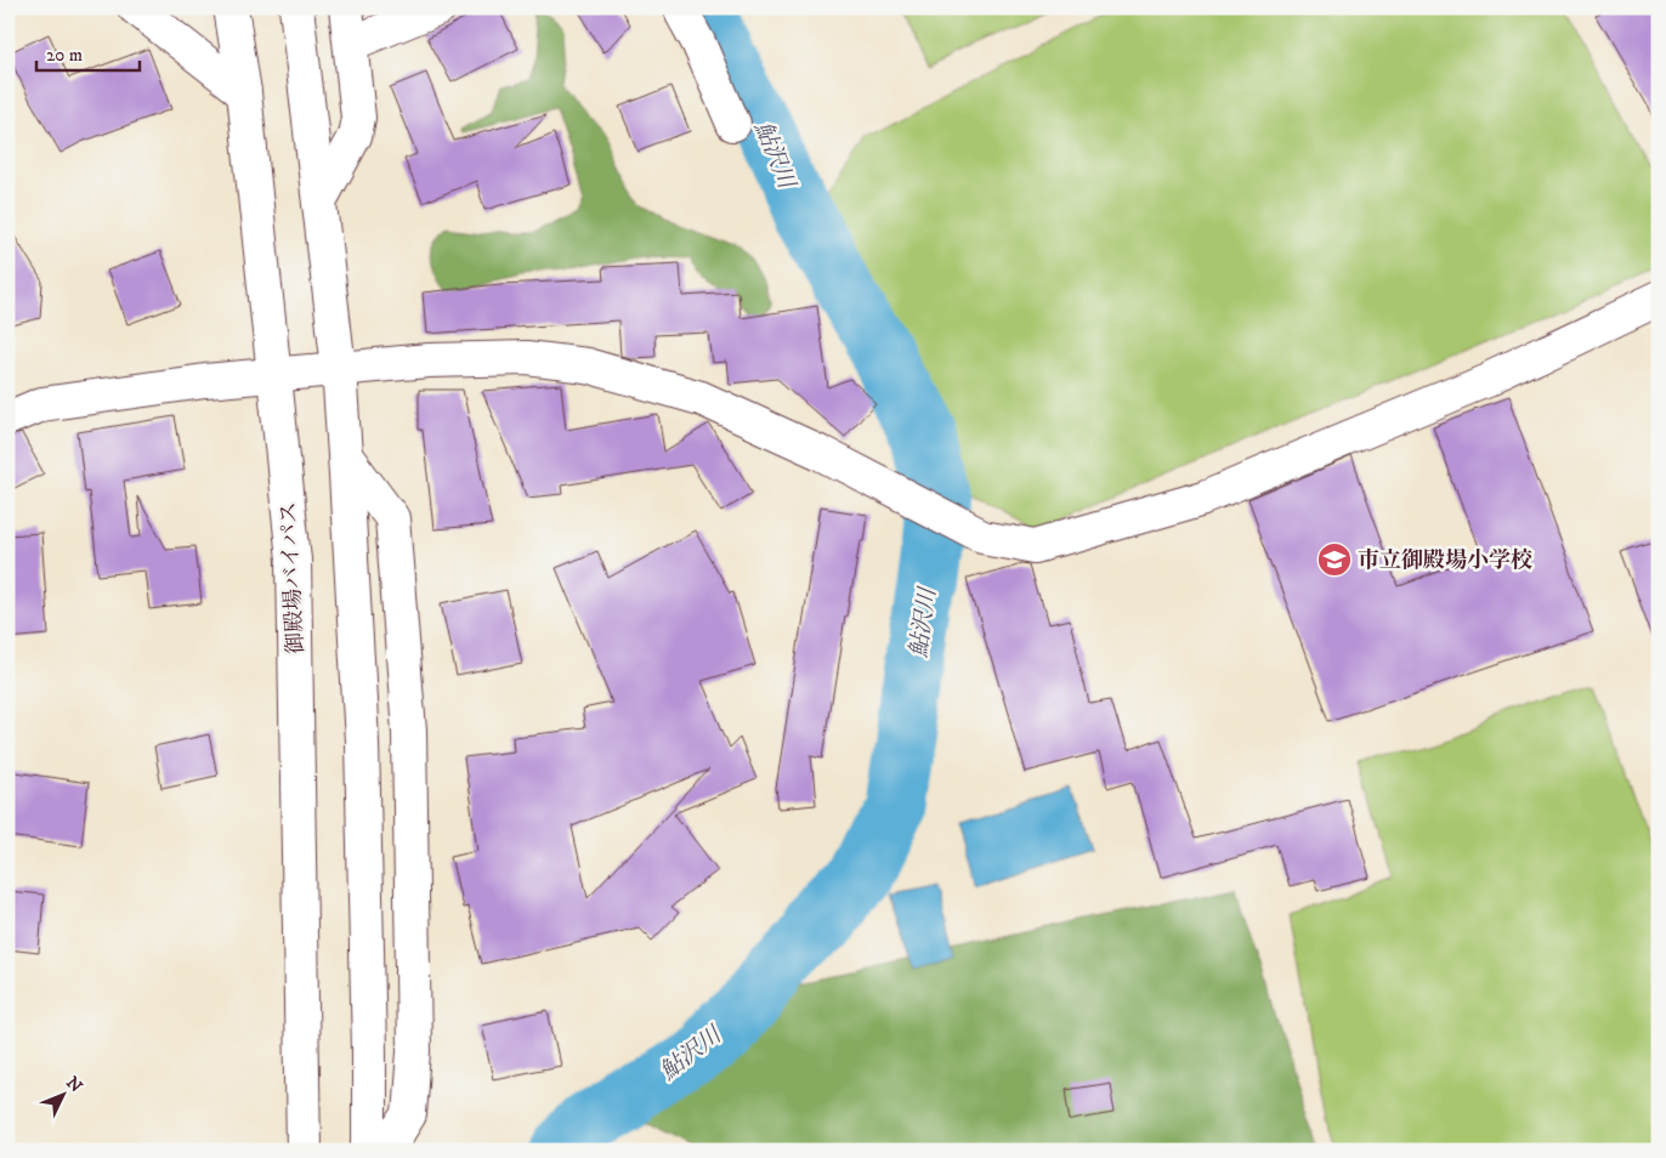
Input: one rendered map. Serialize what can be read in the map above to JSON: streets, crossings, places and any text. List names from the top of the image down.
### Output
{
  "streets": {
    "main road": ["御殿場バイパス"]
  },
  "water": ["鮎沢川"],
  "places": {
    "school or university": ["市立御殿場小学校"]
  },
  "scale_bar": "20 m",
  "north": "top right"
}
